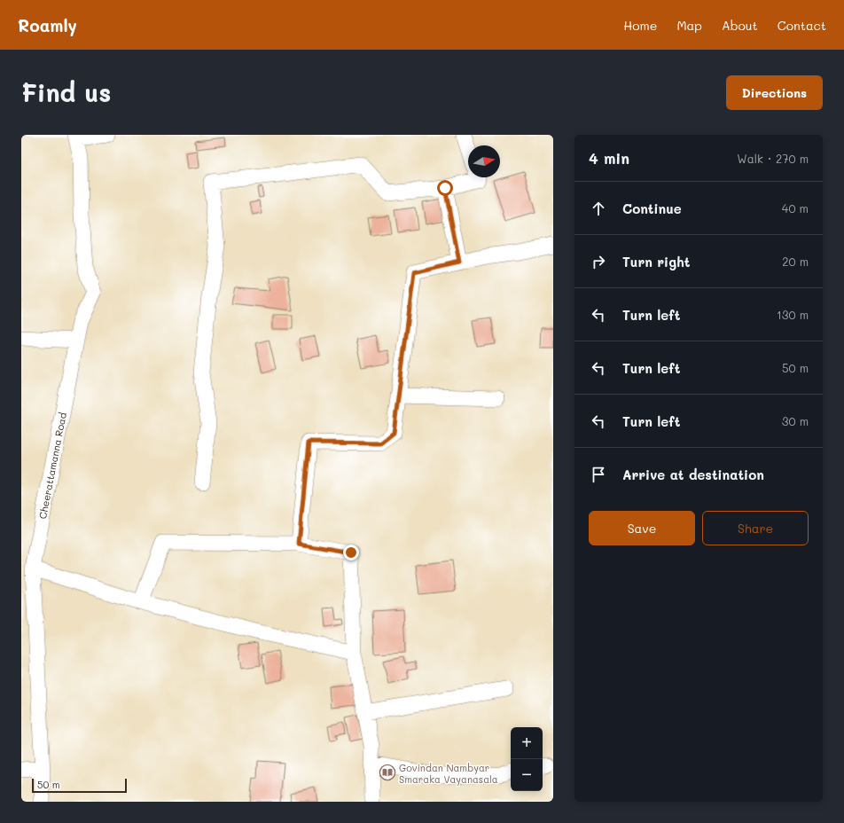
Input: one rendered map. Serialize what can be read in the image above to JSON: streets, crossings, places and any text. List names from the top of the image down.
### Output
{
  "streets": {
    "street": ["Cheerattamanna Road"]
  },
  "places": {
    "library": ["Govindan Nambyar Smaraka Vayanasala"]
  },
  "scale_bar": "50 m",
  "north": "right",
  "page": {
    "header": "Roamly",
    "nav": [
      "Home",
      "Map",
      "About",
      "Contact"
    ],
    "buttons": [
      "Directions",
      ["Save", "Share"]
    ],
    "title": "Find us",
    "heading": ["4 min", "Walk · 270 m"],
    "list": [
      ["Continue", "40 m"],
      ["Turn right", "20 m"],
      ["Turn left", "130 m"],
      ["Turn left", "50 m"],
      ["Turn left", "30 m"],
      "Arrive at destination"
    ],
    "map_buttons": ["+", "−"],
    "scale": "50 m"
  }
}
